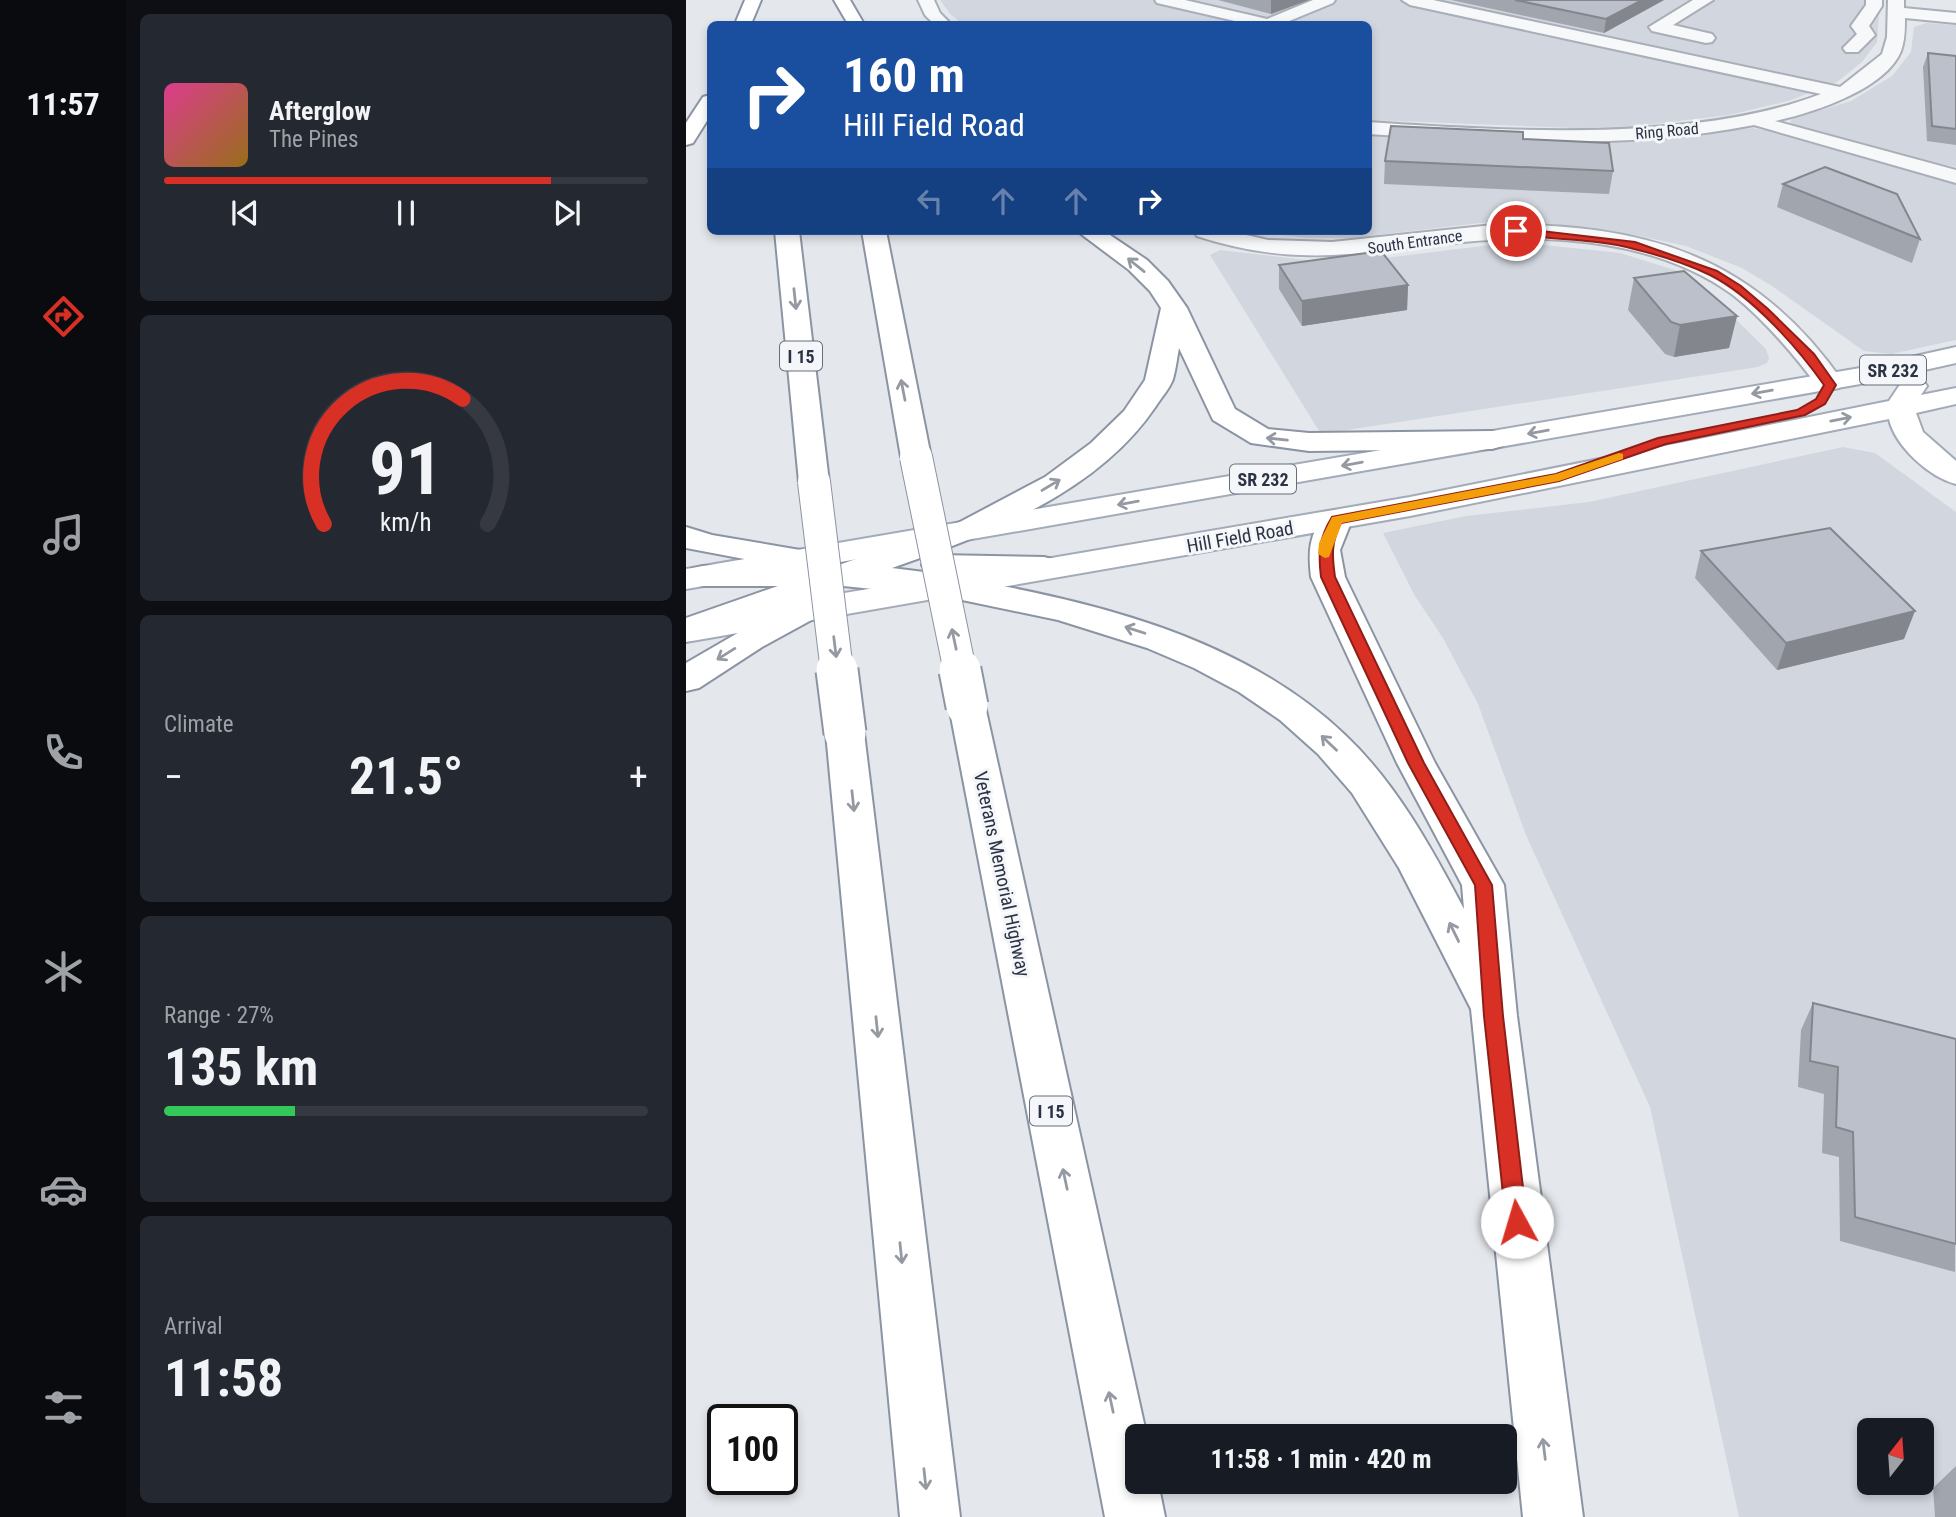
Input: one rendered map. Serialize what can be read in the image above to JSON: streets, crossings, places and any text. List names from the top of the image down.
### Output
{
  "streets": {
    "main road": [
      "I 15",
      "SR 232",
      "Hill Field Road",
      "Veterans Memorial Highway"
    ],
    "street": ["Ring Road", "South Entrance"]
  },
  "crossings": [
    ["South Entrance", "SR 232"]
  ],
  "north": "top",
  "page": {
    "tabs": "11:57",
    "turn": ["160 m", "Hill Field Road"],
    "song": ["Afterglow", "The Pines"],
    "tile": [
      "Climate",
      ["Range · 27%", "135 km"],
      ["Arrival", "11:58"]
    ],
    "heat": ["−", "21.5°", "+"],
    "limit": "100",
    "trip": "11:58 · 1 min · 420 m",
    "gauge": ["91", "km/h"]
  }
}
